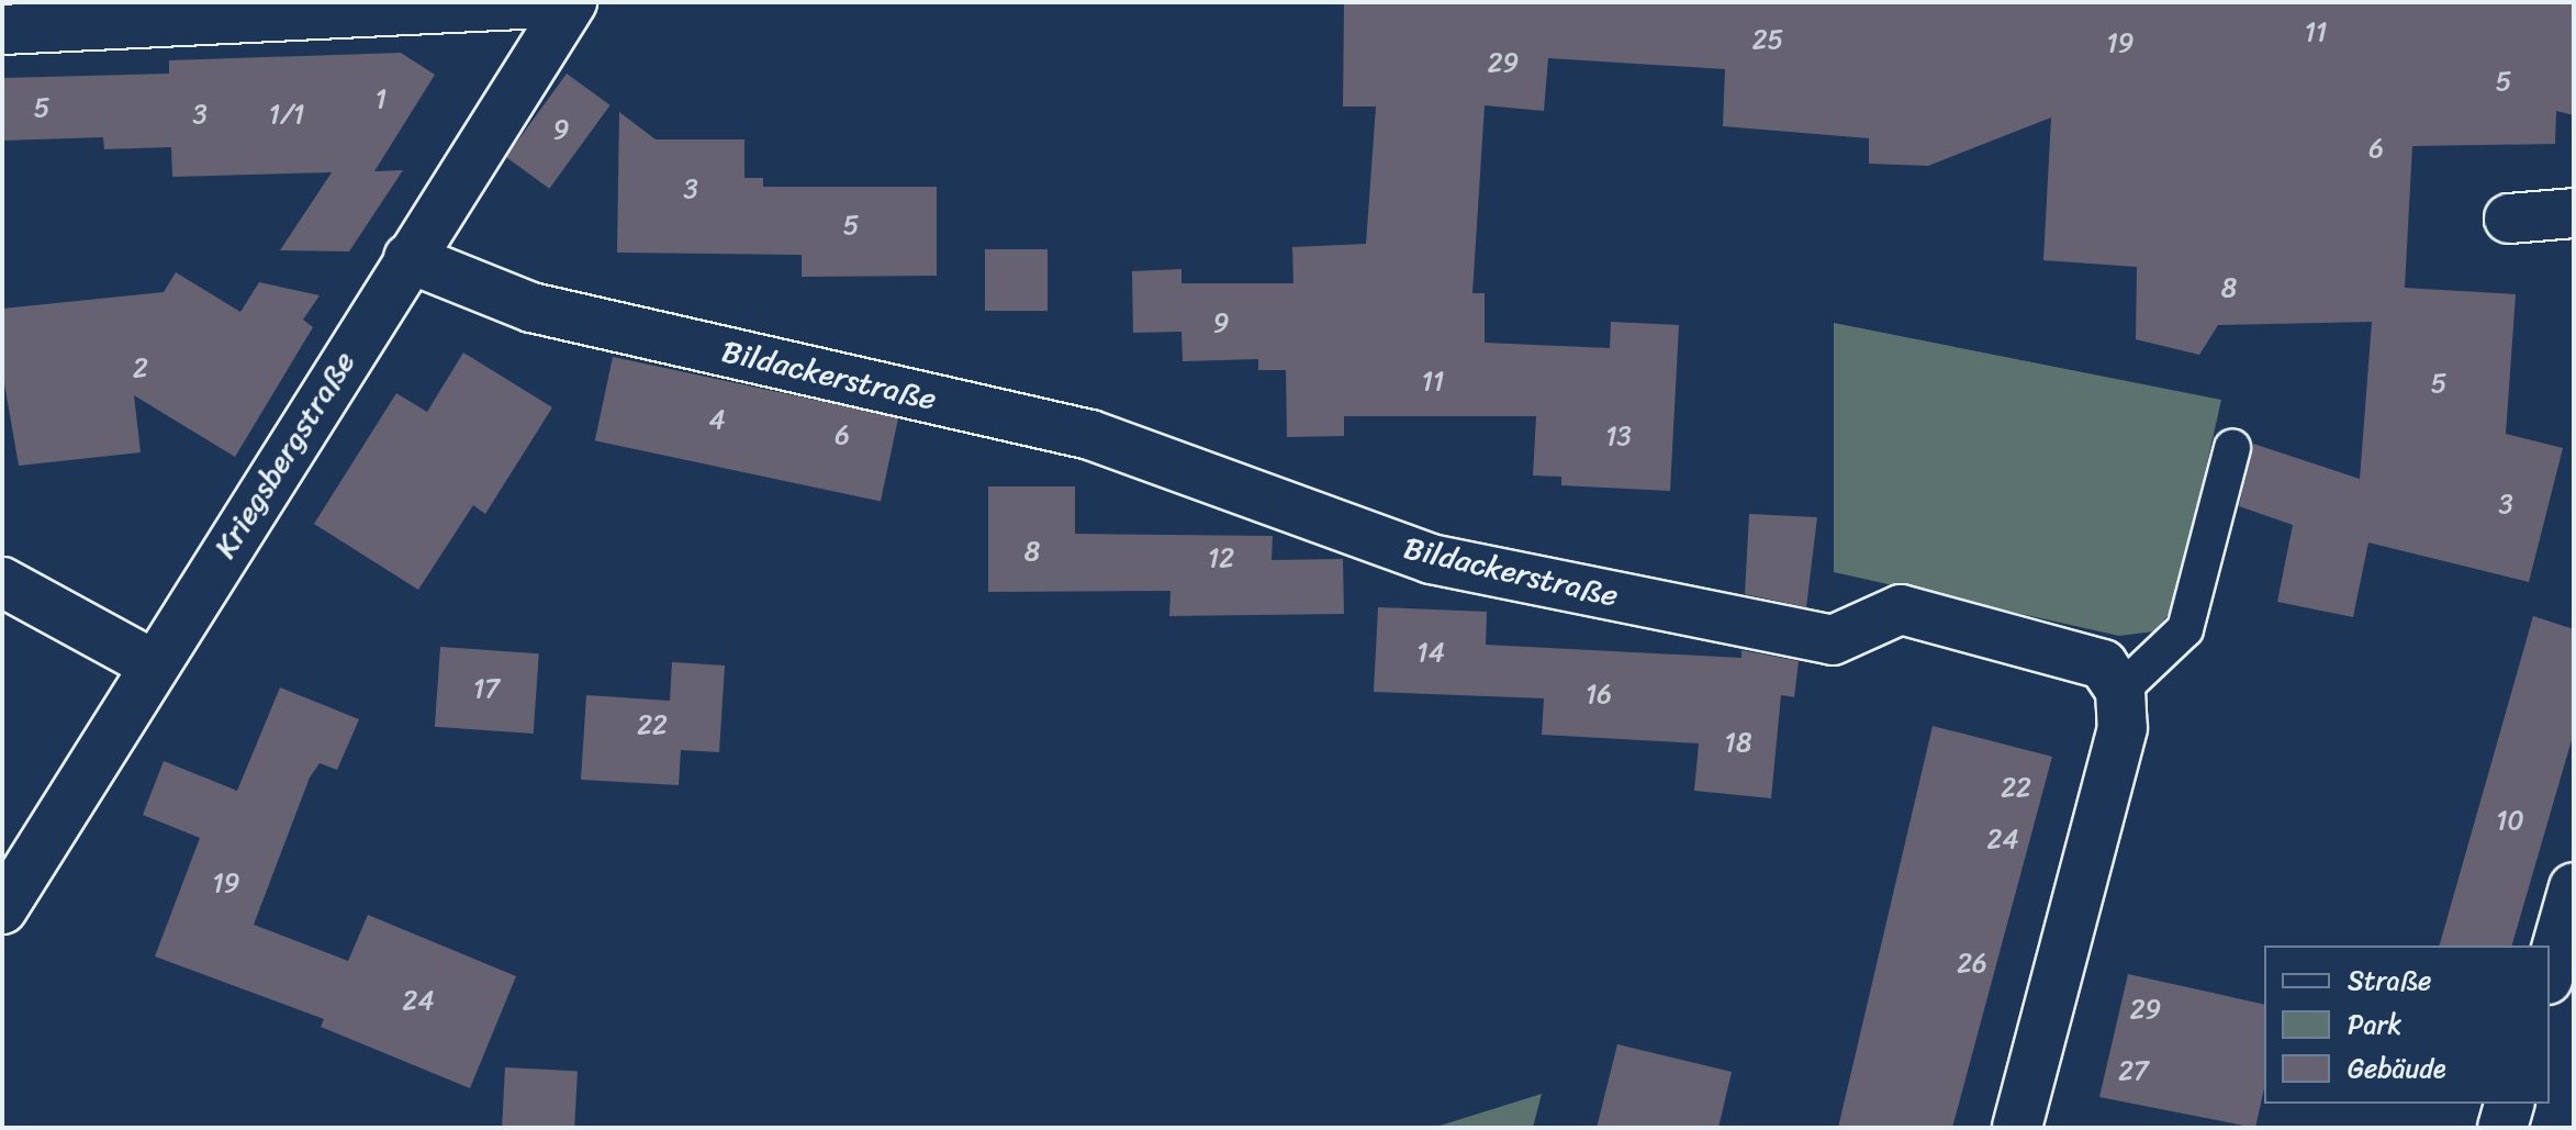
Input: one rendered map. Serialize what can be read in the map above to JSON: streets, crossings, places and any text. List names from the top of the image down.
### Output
{
  "streets": {
    "street": ["Bildackerstraße", "Kriegsbergstraße"]
  },
  "crossings": [
    ["Bildackerstraße", "Kriegsbergstraße"]
  ],
  "house_numbers": [
    "11",
    "25",
    "19",
    "29",
    "5",
    "1",
    "5",
    "3",
    "1/1",
    "9",
    "6",
    "3",
    "5",
    "8",
    "9",
    "2",
    "11",
    "5",
    "4",
    "6",
    "13",
    "3",
    "8",
    "12",
    "14",
    "17",
    "16",
    "22",
    "18",
    "22",
    "10",
    "24",
    "19",
    "26",
    "24",
    "29",
    "27"
  ],
  "legend": ["Straße", "Park", "Gebäude"]
}
